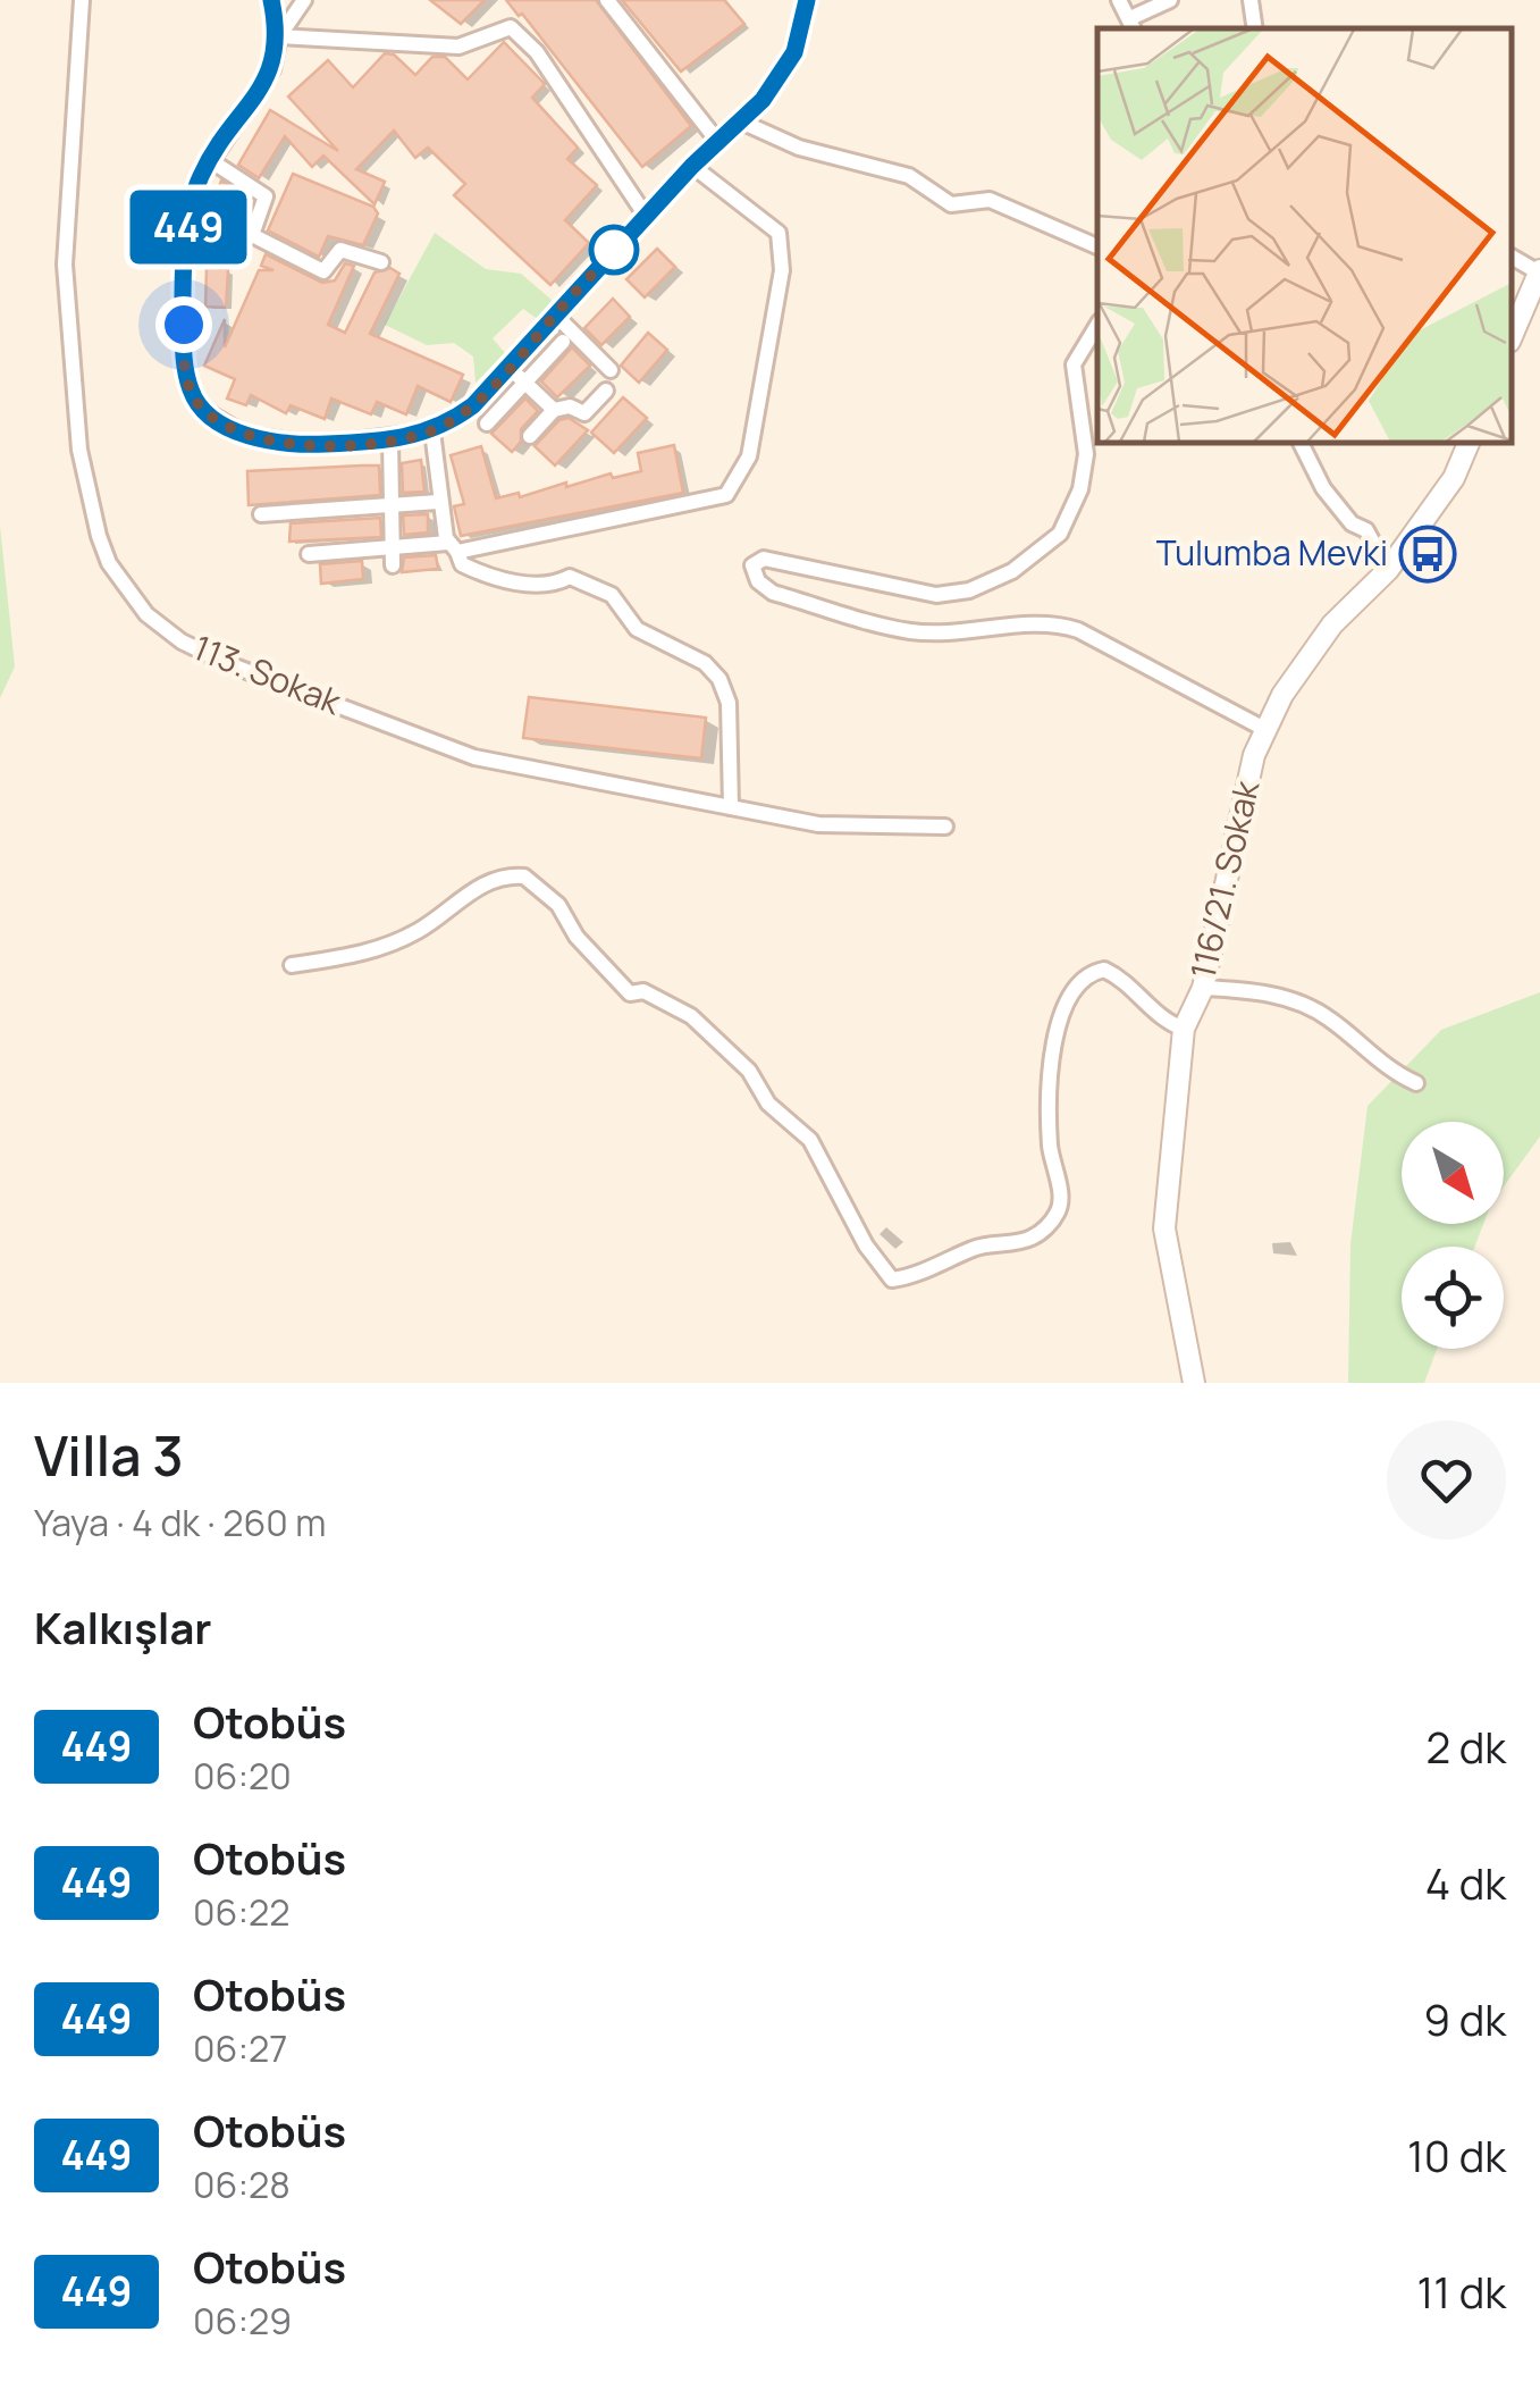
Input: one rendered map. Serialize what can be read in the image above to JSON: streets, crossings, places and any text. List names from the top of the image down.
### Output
{
  "streets": {
    "street": ["113. Sokak", "116/21. Sokak"]
  },
  "places": {
    "bus stop": ["Tulumba Mevki"]
  },
  "lines": ["bus line 449"],
  "north": "bottom right",
  "page": {
    "on_map": "449",
    "heading": [
      ["Villa 3", "Yaya · 4 dk · 260 m"],
      "Kalkışlar"
    ],
    "list": [
      {
        "mark": "449",
        "name": "Otobüs",
        "note": "06:20",
        "value": "2 dk"
      },
      {
        "mark": "449",
        "name": "Otobüs",
        "note": "06:22",
        "value": "4 dk"
      },
      {
        "mark": "449",
        "name": "Otobüs",
        "note": "06:27",
        "value": "9 dk"
      },
      {
        "mark": "449",
        "name": "Otobüs",
        "note": "06:28",
        "value": "10 dk"
      },
      {
        "mark": "449",
        "name": "Otobüs",
        "note": "06:29",
        "value": "11 dk"
      }
    ]
  }
}
